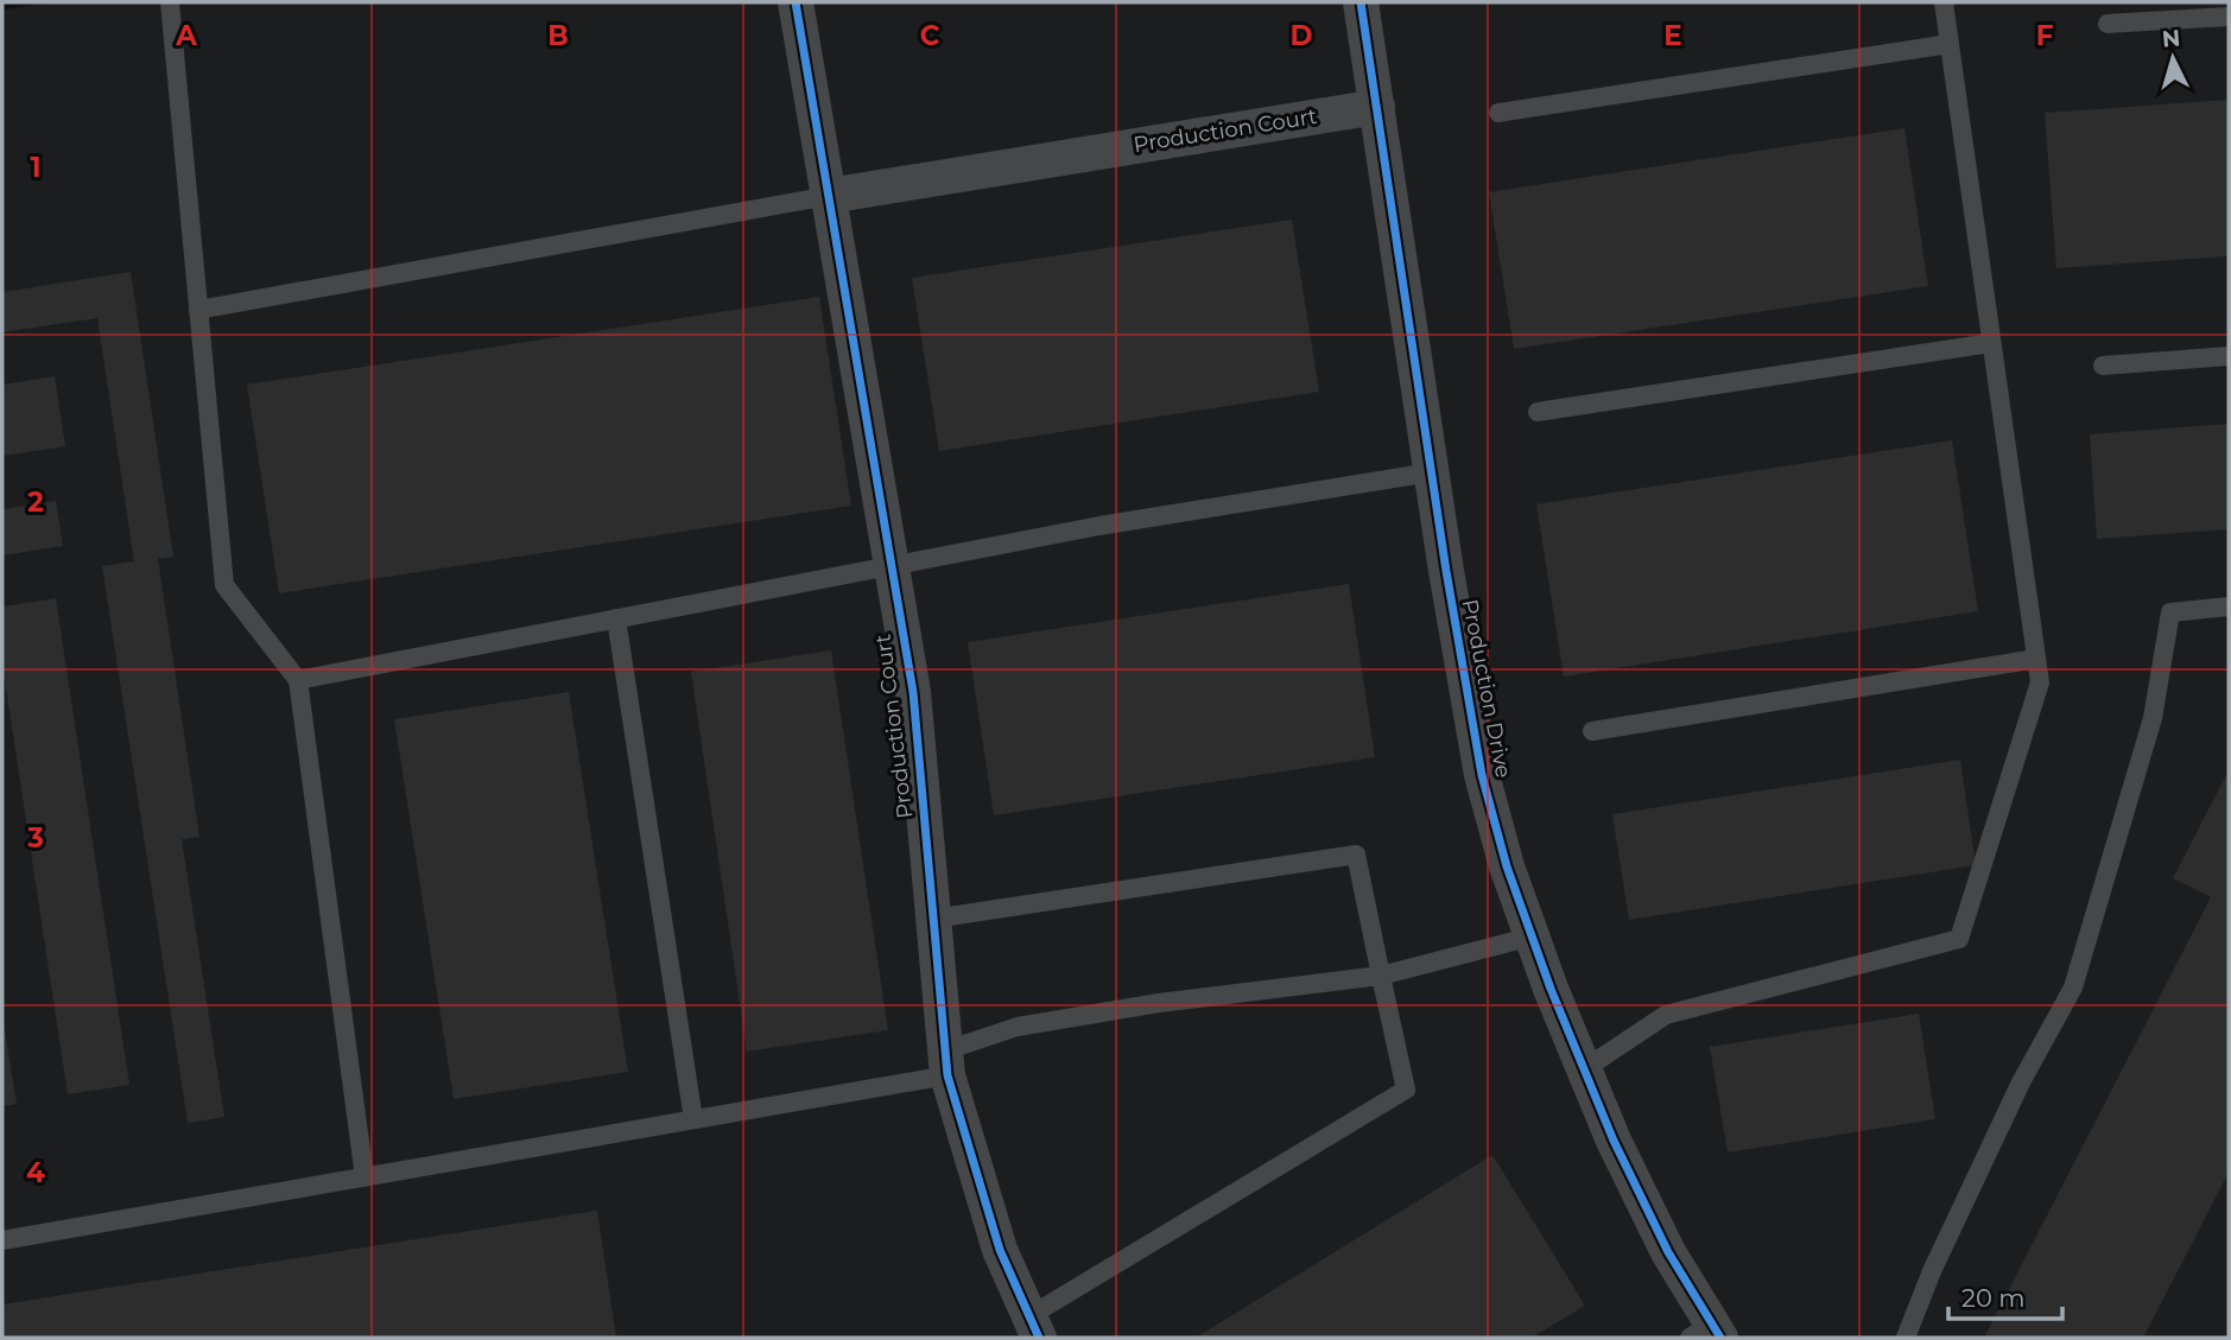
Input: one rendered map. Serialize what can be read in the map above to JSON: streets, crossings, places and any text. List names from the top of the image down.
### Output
{
  "streets": {
    "street": ["Production Court", "Production Drive"]
  },
  "crossings": [
    ["Production Court", "Production Drive"]
  ],
  "scale_bar": "20 m",
  "north": "top",
  "grid": {
    "columns": [
      "A",
      "B",
      "C",
      "D",
      "E",
      "F"
    ],
    "rows": [
      "1",
      "2",
      "3",
      "4"
    ]
  }
}
